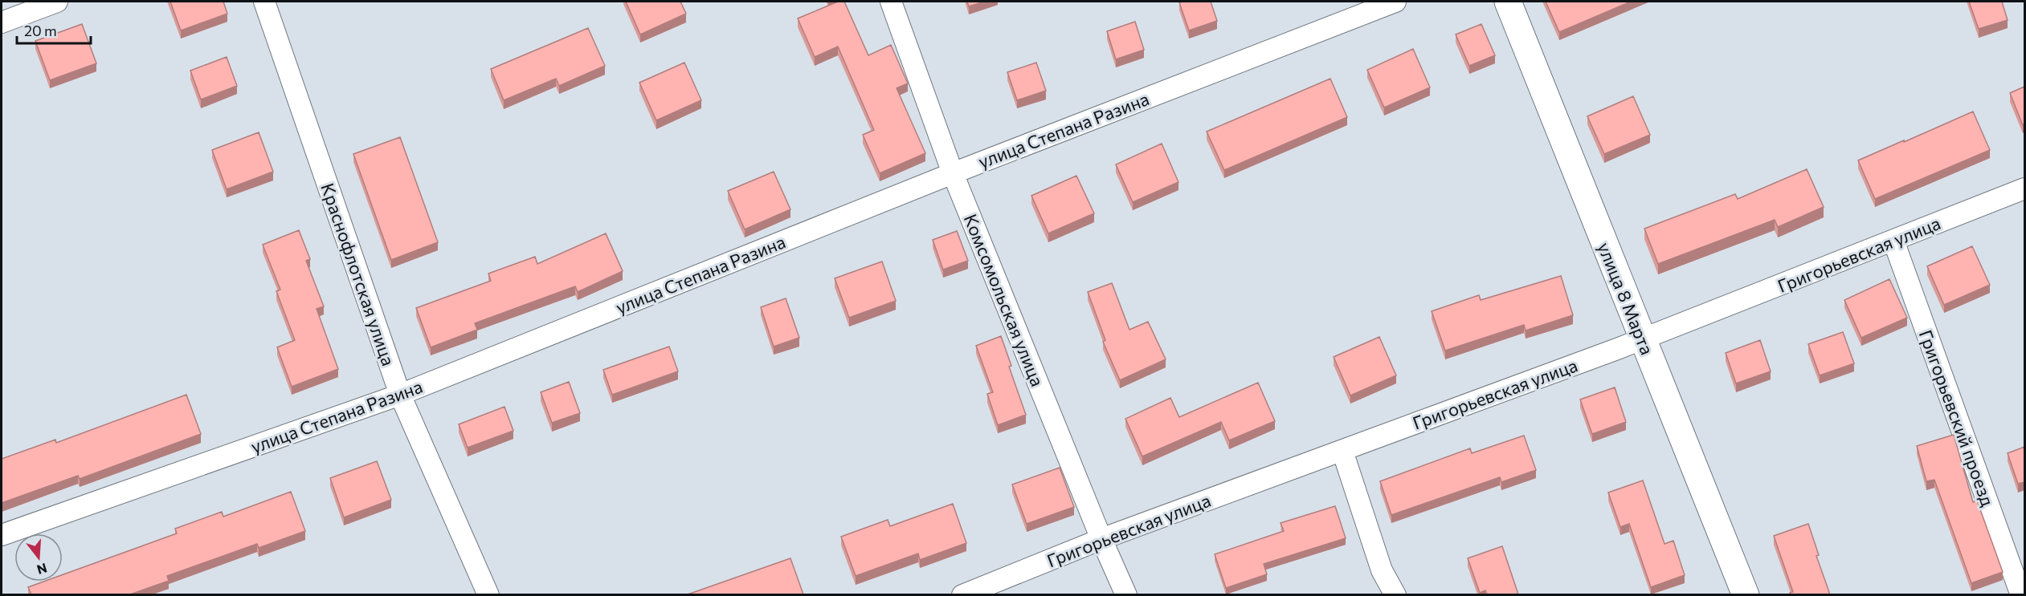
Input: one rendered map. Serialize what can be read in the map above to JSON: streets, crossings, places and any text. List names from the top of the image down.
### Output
{
  "streets": {
    "main road": ["улица 8 Марта"],
    "street": [
      "улица Степана Разина",
      "Григорьевская улица",
      "Краснофлотская улица",
      "Комсомольская улица",
      "Григорьевский проезд"
    ]
  },
  "crossings": [
    ["улица Степана Разина", "Краснофлотская улица"],
    ["улица Степана Разина", "Комсомольская улица"],
    ["Григорьевская улица", "улица 8 Марта"],
    ["Григорьевская улица", "Комсомольская улица"],
    ["Григорьевская улица", "Григорьевский проезд"]
  ],
  "scale_bar": "20 m",
  "north": "bottom"
}
